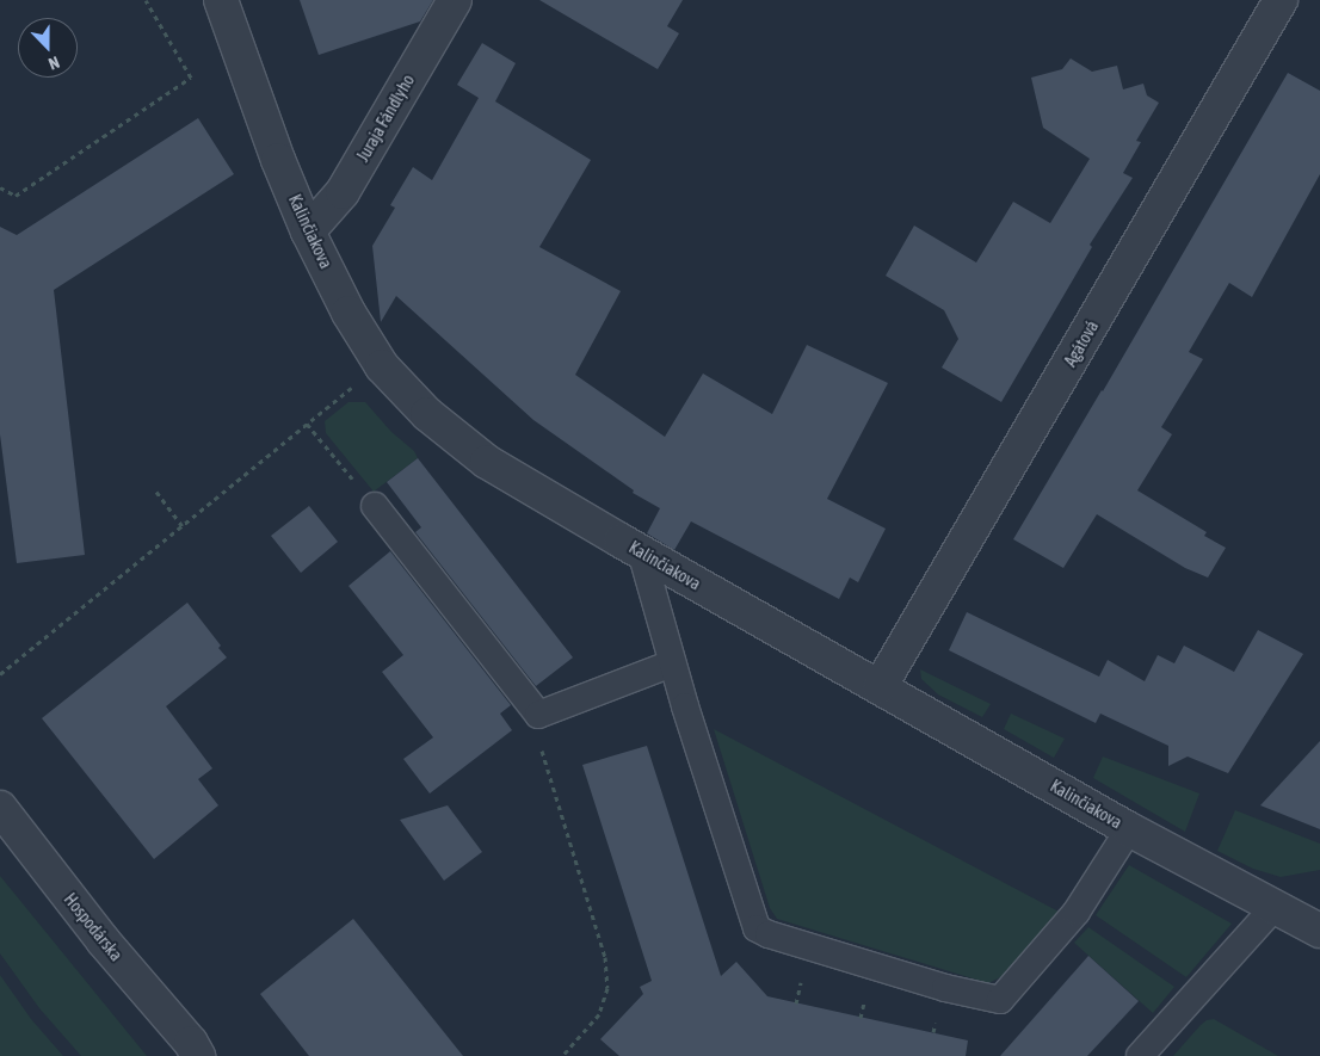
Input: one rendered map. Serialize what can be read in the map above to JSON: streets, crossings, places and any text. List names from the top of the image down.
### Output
{
  "streets": {
    "street": [
      "Juraja Fándlyho",
      "Kalinčiakova",
      "Agátová",
      "Hospodárska"
    ]
  },
  "crossings": [
    ["Juraja Fándlyho", "Kalinčiakova"],
    ["Kalinčiakova", "Agátová"]
  ],
  "north": "bottom"
}
